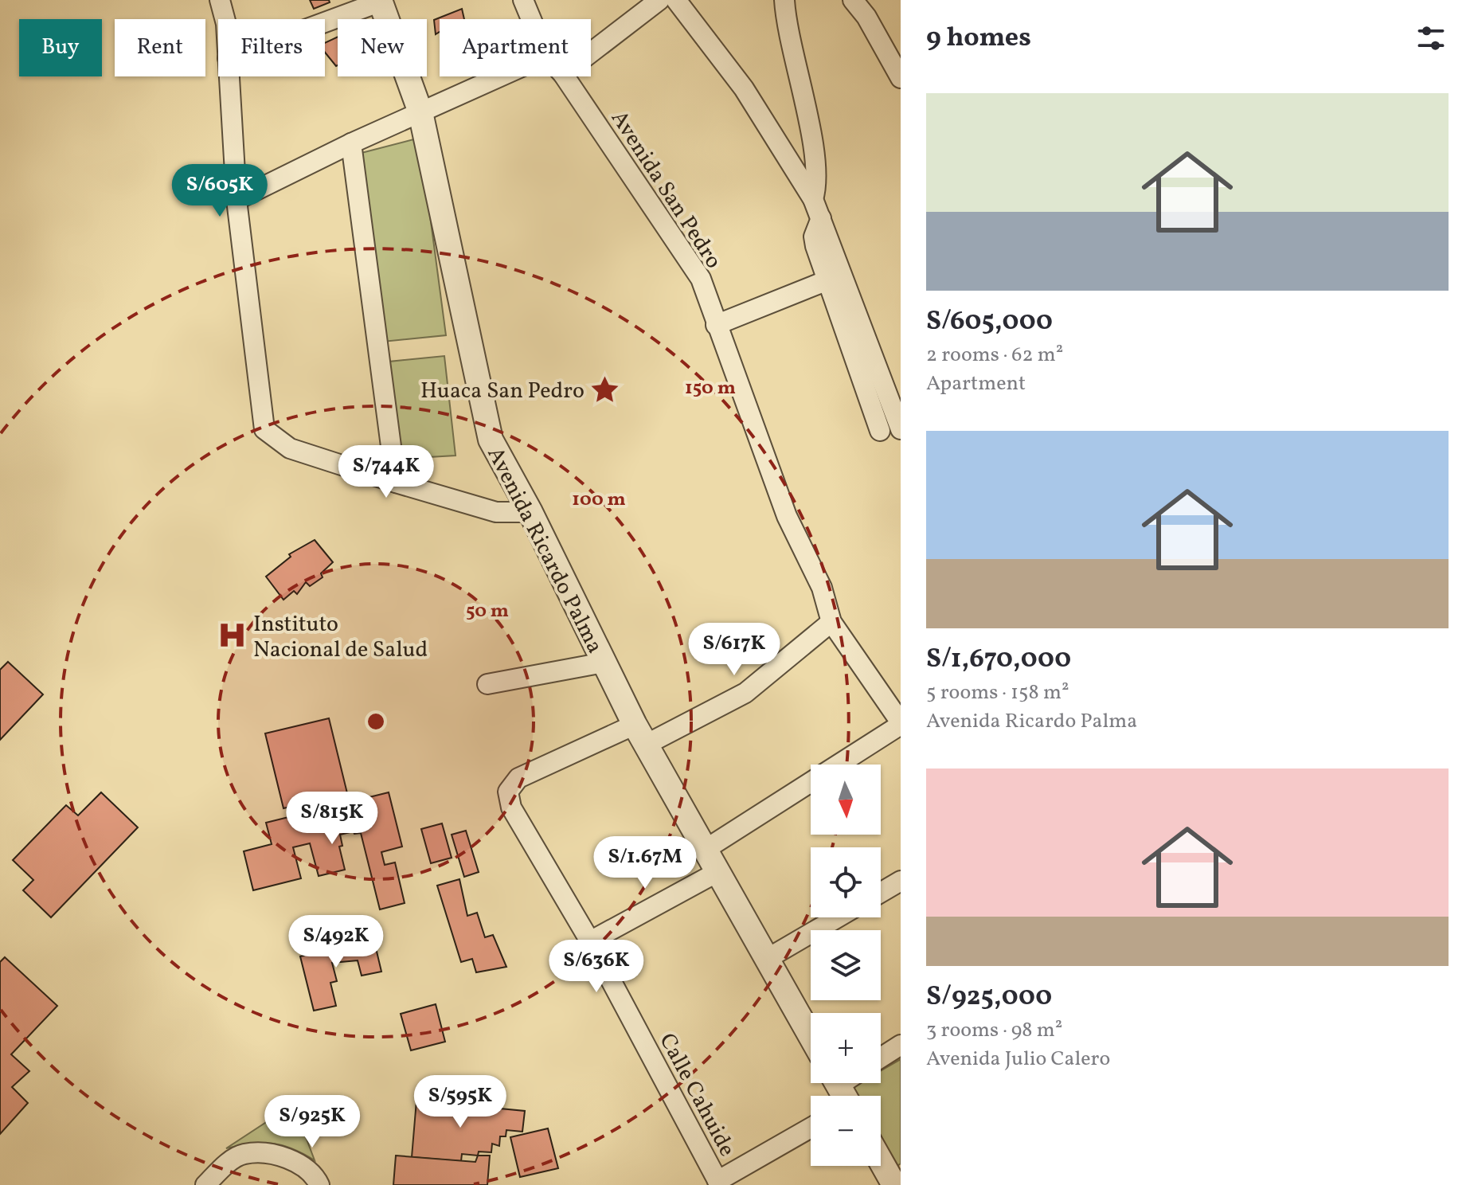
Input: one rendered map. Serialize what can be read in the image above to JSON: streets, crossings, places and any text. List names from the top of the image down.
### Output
{
  "streets": {
    "street": ["Avenida San Pedro", "Avenida Ricardo Palma", "Calle Cahuide"]
  },
  "crossings": [
    ["Avenida Ricardo Palma", "Calle Cahuide"]
  ],
  "places": {
    "place": ["Huaca San Pedro"],
    "hospital": ["Instituto Nacional de Salud"]
  },
  "north": "bottom",
  "page": {
    "heading": "9 homes",
    "chip": [
      "Buy",
      "Rent",
      "Filters",
      "New",
      "Apartment"
    ],
    "list": [
      {
        "name": "S/605,000",
        "note": "2 rooms · 62 m² · Apartment"
      },
      {
        "name": "S/1,670,000",
        "note": "5 rooms · 158 m² · Avenida Ricardo Palma"
      },
      {
        "name": "S/925,000",
        "note": "3 rooms · 98 m² · Avenida Julio Calero"
      }
    ],
    "price": [
      "S/605K",
      "S/744K",
      "S/617K",
      "S/815K",
      "S/1.67M",
      "S/492K",
      "S/636K",
      "S/595K",
      "S/925K"
    ],
    "map_buttons": ["+", "−"]
  },
  "rings": ["150 m", "100 m", "50 m"]
}
